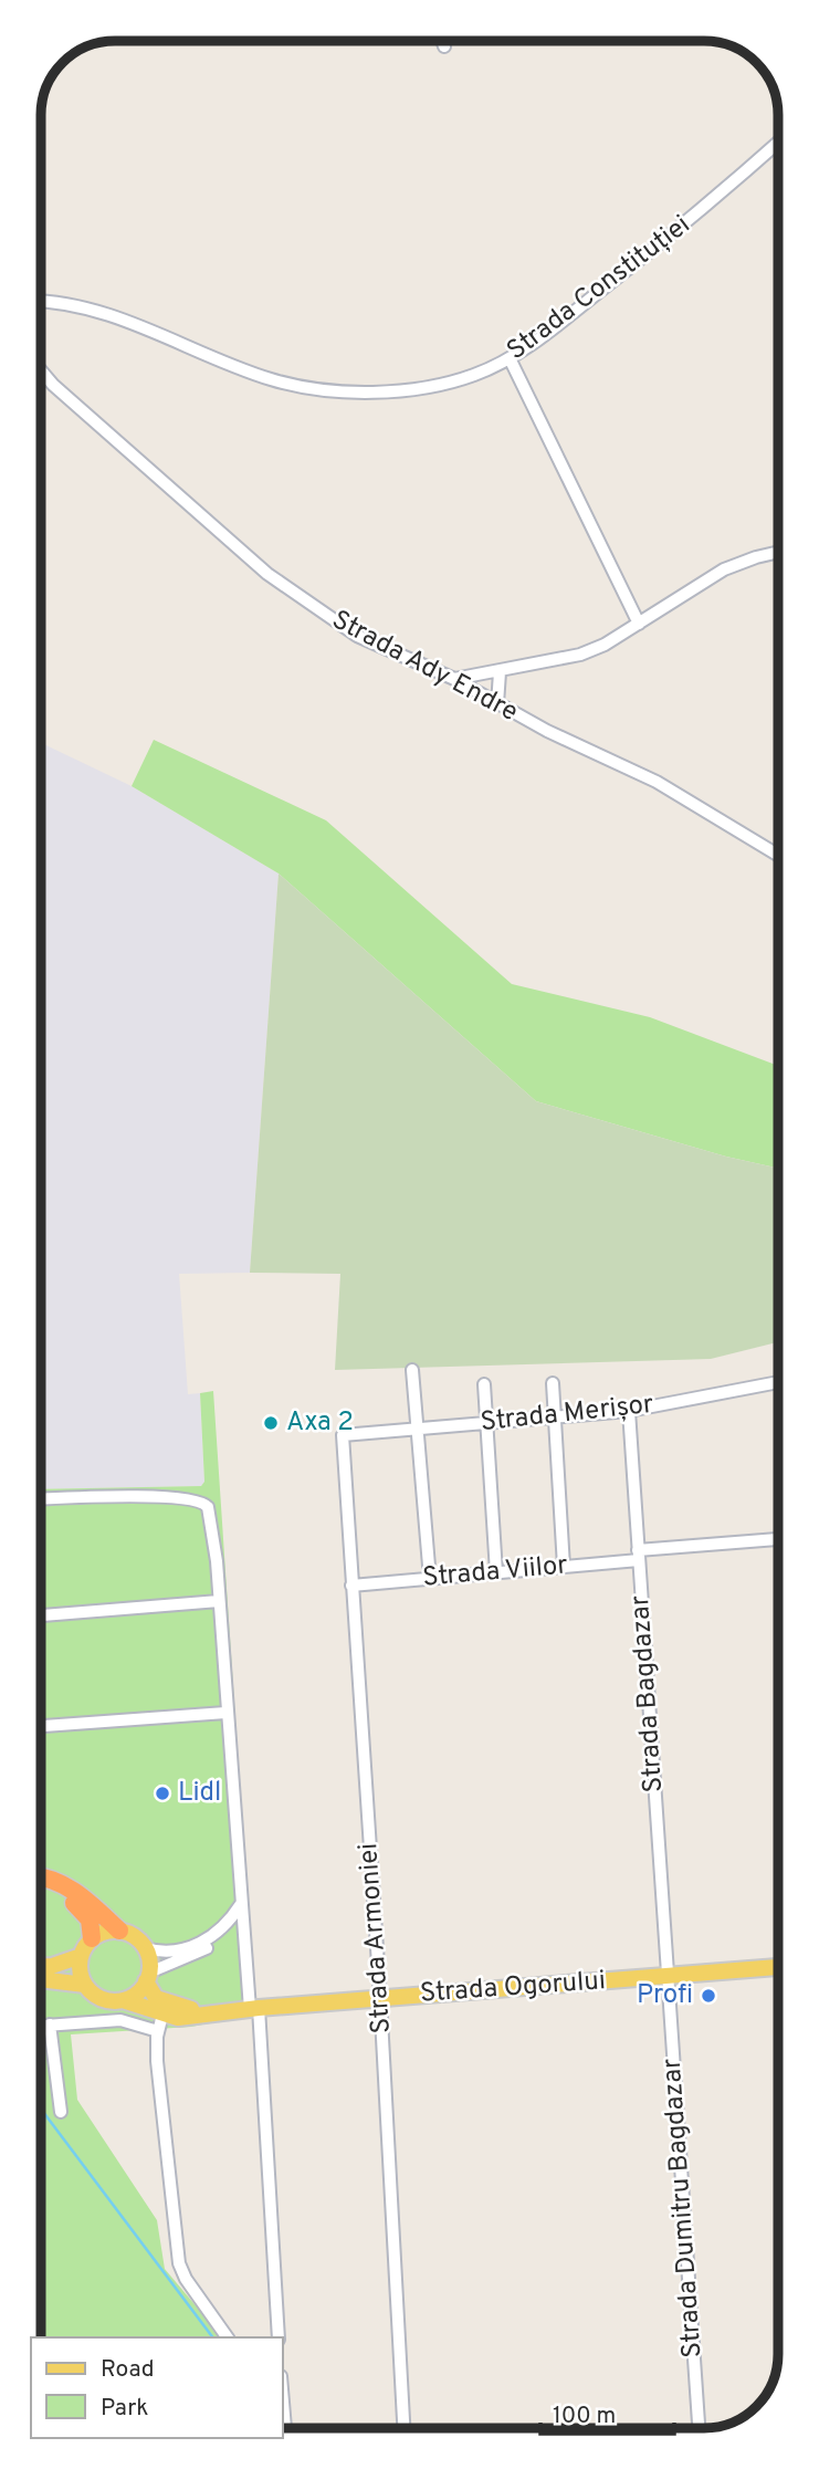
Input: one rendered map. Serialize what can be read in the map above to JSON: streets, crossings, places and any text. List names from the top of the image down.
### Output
{
  "streets": {
    "main road": ["Strada Ogorului"],
    "street": [
      "Strada Constituției",
      "Strada Ady Endre",
      "Strada Merișor",
      "Strada Viilor",
      "Strada Bagdazar",
      "Strada Armoniei",
      "Strada Dumitru Bagdazar"
    ]
  },
  "crossings": [
    ["Strada Merișor", "Strada Bagdazar"],
    ["Strada Merișor", "Strada Armoniei"],
    ["Strada Viilor", "Strada Bagdazar"],
    ["Strada Viilor", "Strada Armoniei"],
    ["Strada Bagdazar", "Strada Ogorului"],
    ["Strada Bagdazar", "Strada Dumitru Bagdazar"],
    ["Strada Armoniei", "Strada Ogorului"],
    ["Strada Ogorului", "Strada Dumitru Bagdazar"]
  ],
  "places": ["Axa 2", "Lidl", "Profi"],
  "legend": ["Road", "Park"],
  "scale_bar": "100 m"
}
